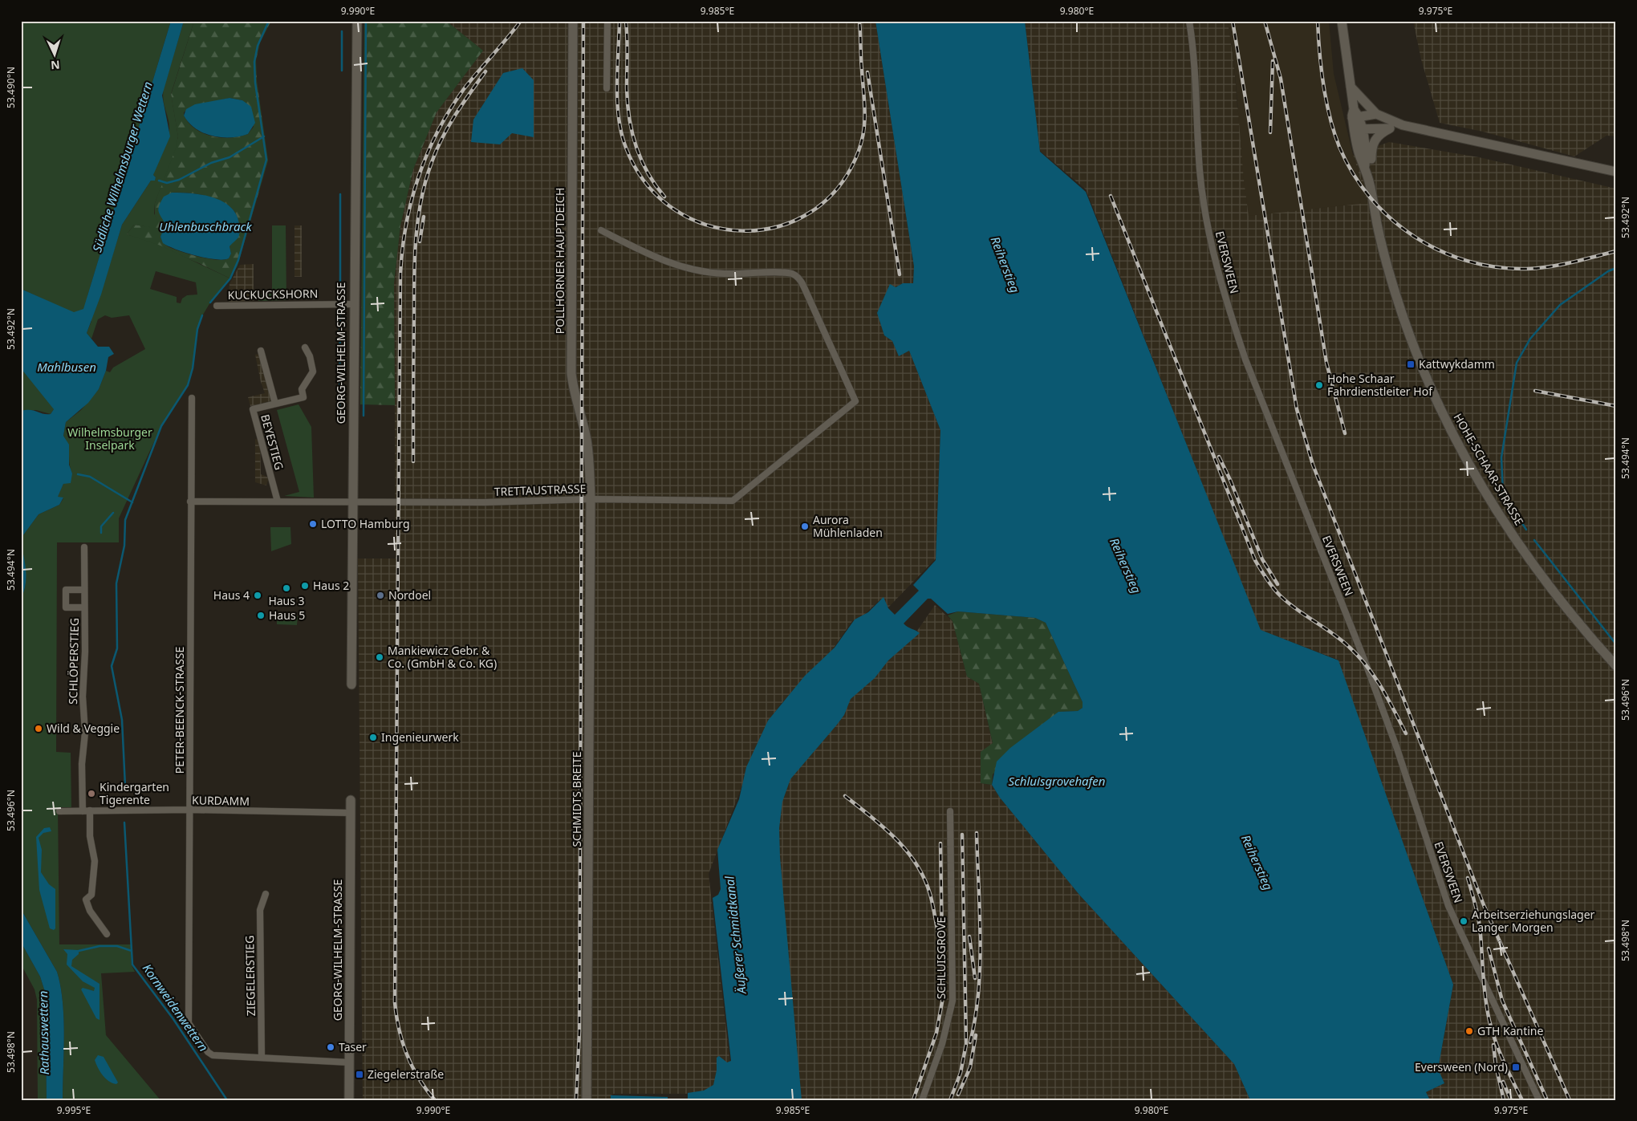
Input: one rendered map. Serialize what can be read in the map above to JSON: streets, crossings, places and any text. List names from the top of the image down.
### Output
{
  "streets": {
    "main road": [
      "POLLHORNER HAUPTDEICH",
      "GEORG-WILHELM-STRASSE",
      "HOHE-SCHAAR-STRASSE",
      "SCHMIDTS BREITE"
    ],
    "street": [
      "EVERSWEEN",
      "KUCKUCKSHORN",
      "BEYESTIEG",
      "TRETTAUSTRASSE",
      "SCHLÖPERSTIEG",
      "PETER-BEENCK-STRASSE",
      "KURDAMM",
      "SCHLUISGROVE",
      "ZIEGELERSTIEG"
    ]
  },
  "crossings": [
    ["POLLHORNER HAUPTDEICH", "TRETTAUSTRASSE"],
    ["POLLHORNER HAUPTDEICH", "SCHMIDTS BREITE"],
    ["KUCKUCKSHORN", "GEORG-WILHELM-STRASSE"],
    ["GEORG-WILHELM-STRASSE", "TRETTAUSTRASSE"],
    ["GEORG-WILHELM-STRASSE", "KURDAMM"],
    ["BEYESTIEG", "TRETTAUSTRASSE"],
    ["TRETTAUSTRASSE", "PETER-BEENCK-STRASSE"],
    ["TRETTAUSTRASSE", "SCHMIDTS BREITE"],
    ["SCHLÖPERSTIEG", "KURDAMM"],
    ["PETER-BEENCK-STRASSE", "KURDAMM"],
    ["PETER-BEENCK-STRASSE", "ZIEGELERSTIEG"]
  ],
  "water": [
    "Südliche Wilhelmsburger Wettern",
    "Uhlenbuschbrack",
    "Reiherstieg",
    "Mahlbusen",
    "Schluisgrovehafen",
    "Äußerer Schmidtkanal",
    "Kornweidenwettern",
    "Rathauswettern"
  ],
  "parks": ["Wilhelmsburger Inselpark"],
  "places": {
    "transit": ["Kattwykdamm", "Eversween (Nord)", "Ziegelerstraße"],
    "other": [
      "Hohe Schaar Fahrdienstleiter Hof",
      "LOTTO Hamburg",
      "Aurora Mühlenladen",
      "Haus 2",
      "Haus 3",
      "Haus 4",
      "Nordoel",
      "Haus 5",
      "Mankiewicz Gebr. & Co. (GmbH & Co. KG)",
      "Wild & Veggie",
      "Ingenieurwerk",
      "Kindergarten Tigerente",
      "Arbeitserziehungslager Langer Morgen",
      "GTH Kantine",
      "Taser"
    ]
  },
  "north": "bottom",
  "coordinates": [
    "9.990°E",
    "9.985°E",
    "9.980°E",
    "9.975°E",
    "53.490°N",
    "53.492°N",
    "53.494°N",
    "53.496°N",
    "53.498°N",
    "9.995°E"
  ]
}
